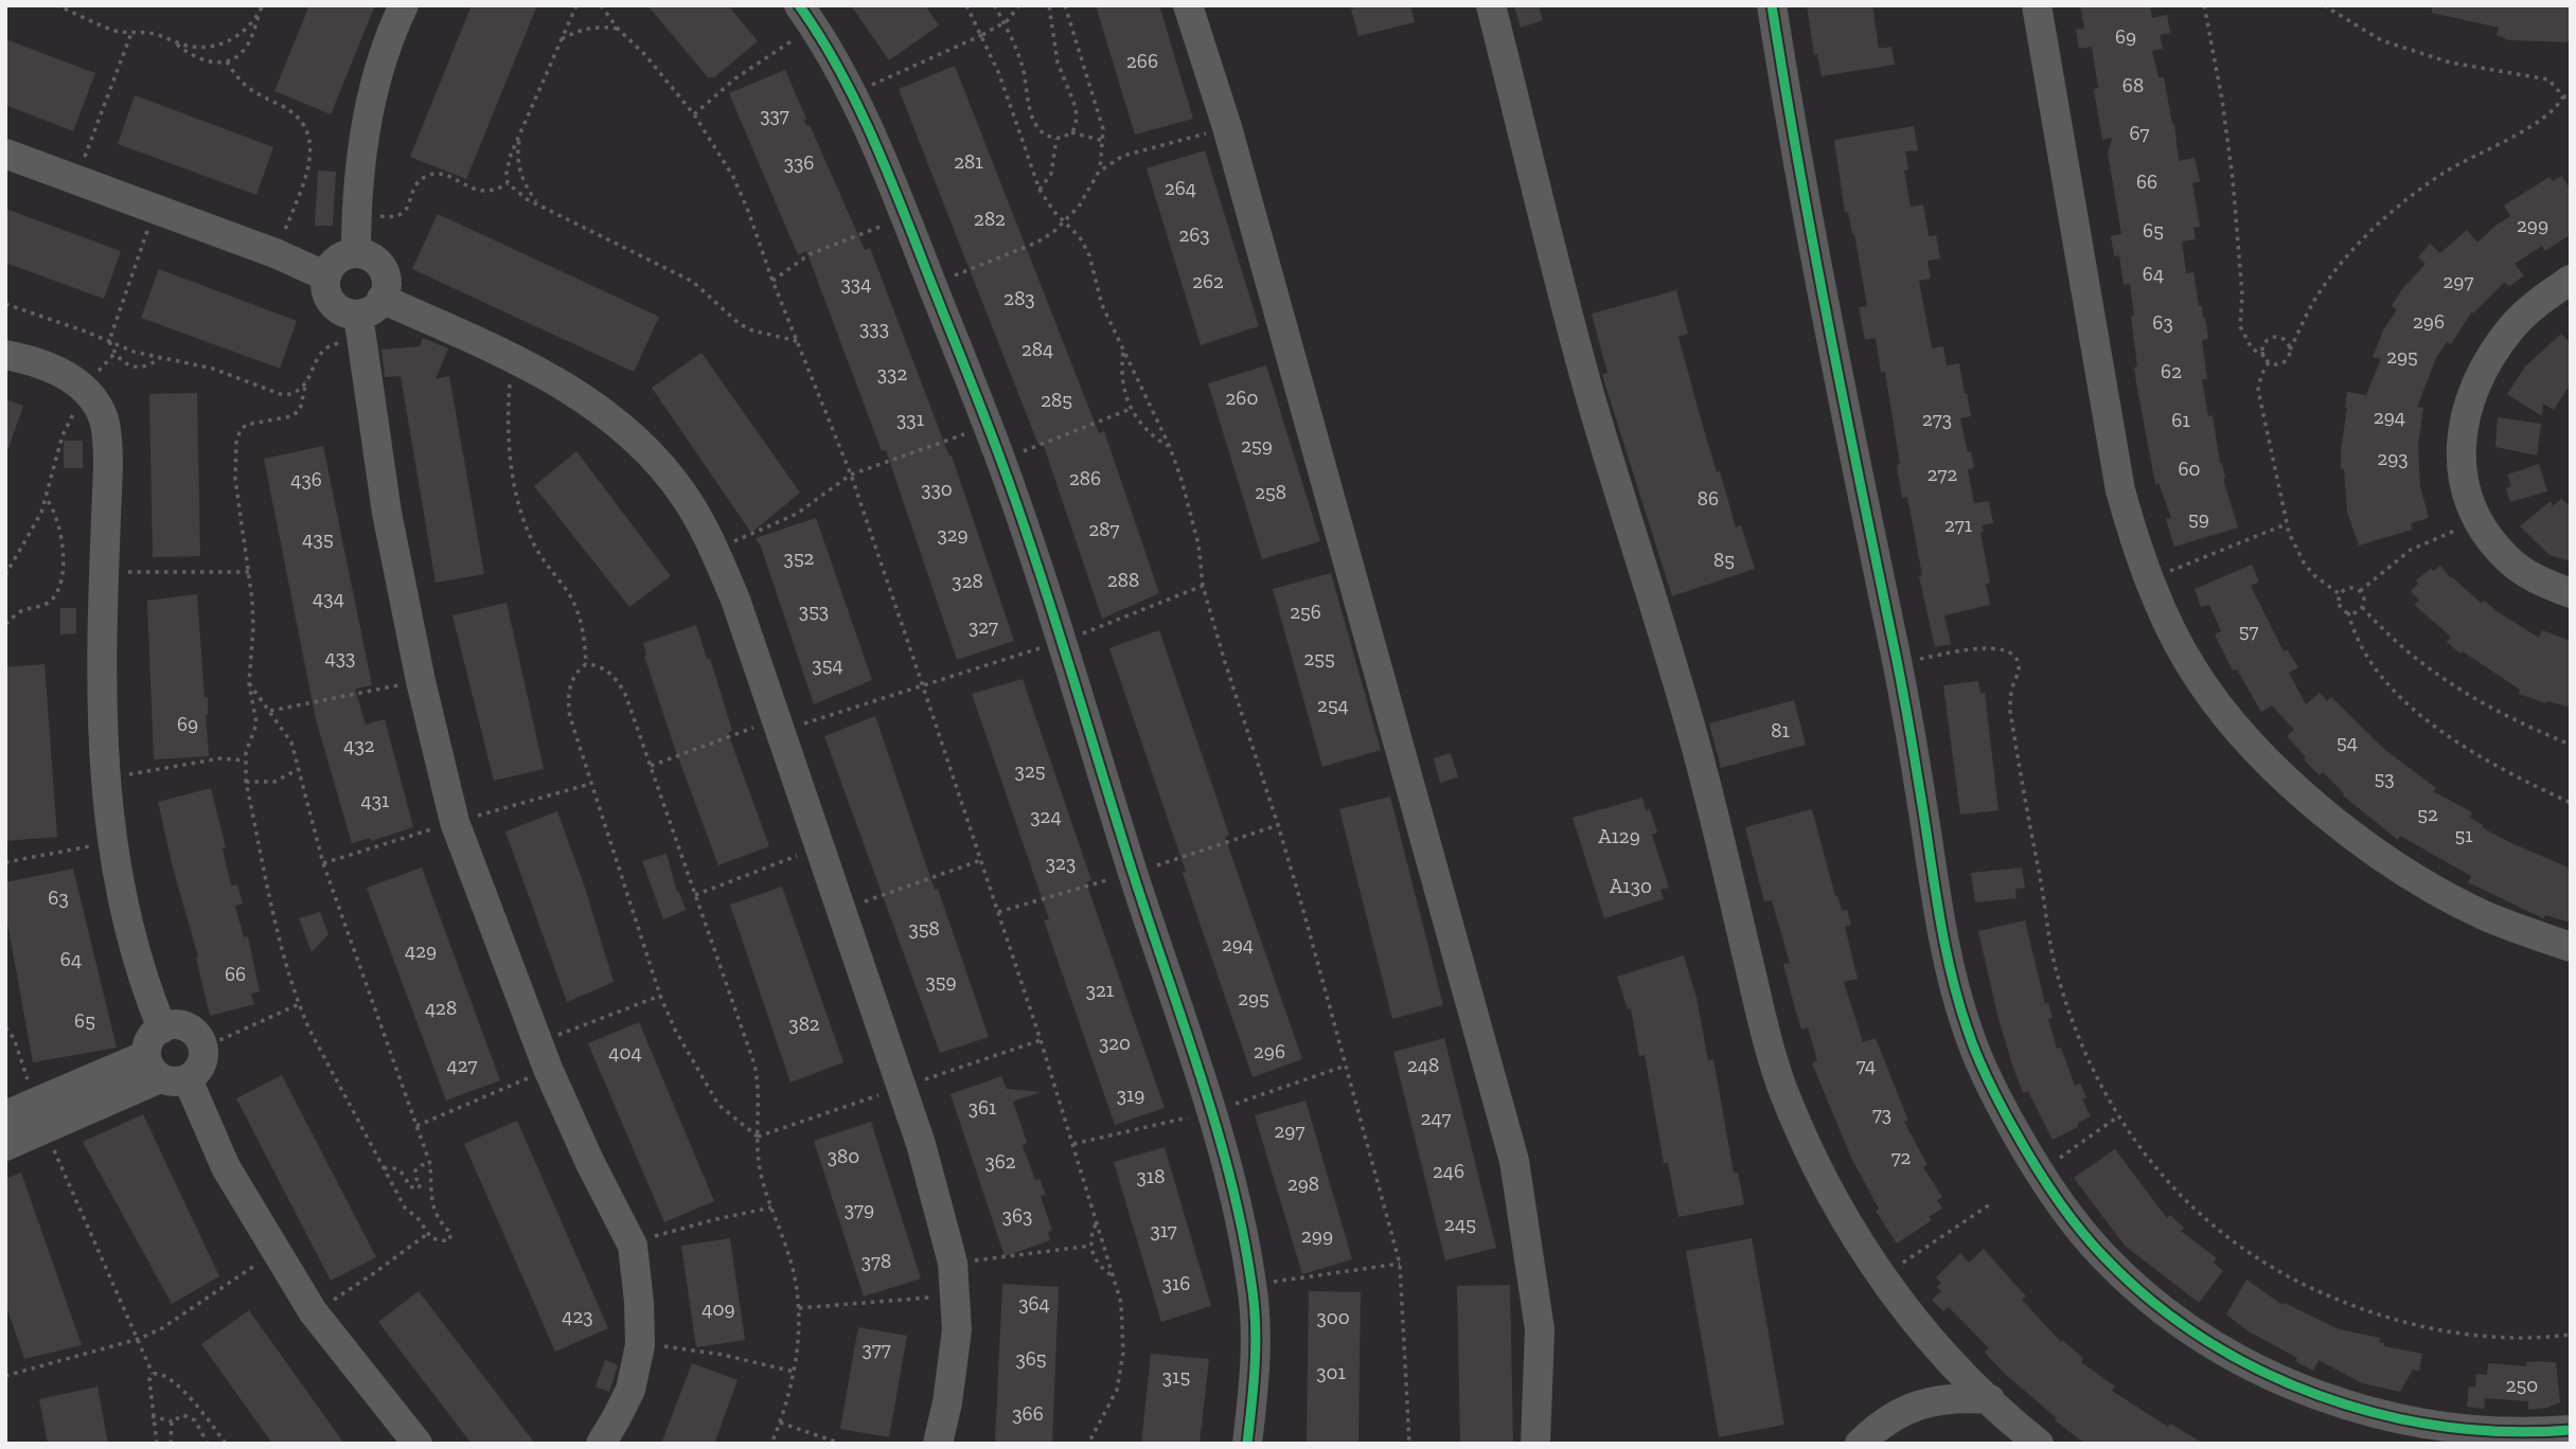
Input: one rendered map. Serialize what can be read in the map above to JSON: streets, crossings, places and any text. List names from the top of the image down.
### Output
{
  "house_numbers": [
    "69",
    "266",
    "68",
    "337",
    "67",
    "281",
    "336",
    "66",
    "264",
    "282",
    "299",
    "65",
    "263",
    "64",
    "262",
    "297",
    "334",
    "283",
    "296",
    "63",
    "333",
    "284",
    "295",
    "62",
    "332",
    "260",
    "285",
    "294",
    "331",
    "273",
    "61",
    "259",
    "293",
    "60",
    "272",
    "286",
    "436",
    "330",
    "258",
    "86",
    "59",
    "271",
    "287",
    "329",
    "435",
    "352",
    "85",
    "288",
    "328",
    "434",
    "353",
    "256",
    "327",
    "57",
    "433",
    "255",
    "354",
    "254",
    "69",
    "81",
    "54",
    "432",
    "325",
    "53",
    "431",
    "52",
    "324",
    "51",
    "A129",
    "323",
    "A130",
    "63",
    "358",
    "294",
    "429",
    "64",
    "66",
    "359",
    "321",
    "295",
    "428",
    "65",
    "382",
    "320",
    "296",
    "404",
    "427",
    "248",
    "74",
    "319",
    "361",
    "73",
    "247",
    "297",
    "380",
    "72",
    "362",
    "246",
    "318",
    "298",
    "379",
    "363",
    "245",
    "317",
    "299",
    "378",
    "316",
    "364",
    "409",
    "423",
    "300",
    "377",
    "365",
    "301",
    "315",
    "250",
    "366"
  ]
}
